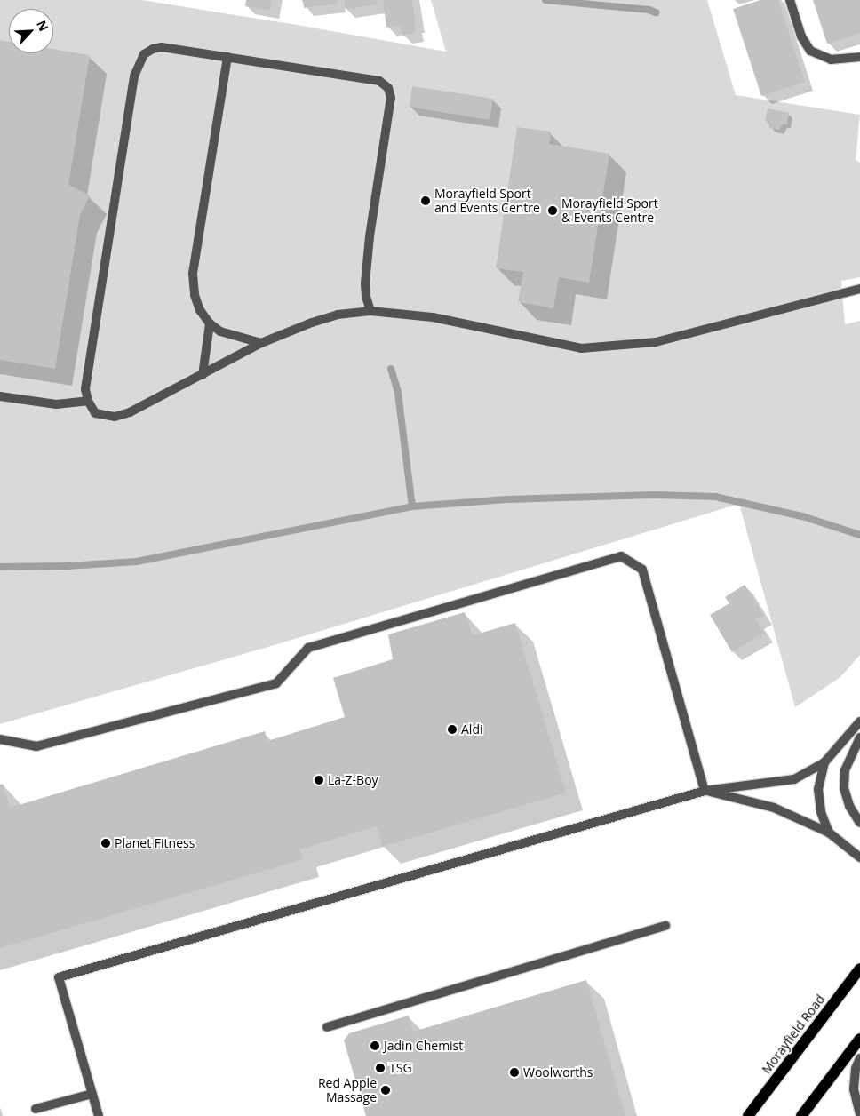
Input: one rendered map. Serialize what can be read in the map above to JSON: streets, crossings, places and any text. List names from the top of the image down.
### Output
{
  "streets": {
    "main road": ["Morayfield Road"]
  },
  "places": [
    "Morayfield Sport and Events Centre",
    "Morayfield Sport & Events Centre",
    "Aldi",
    "La-Z-Boy",
    "Planet Fitness",
    "Jadin Chemist",
    "TSG",
    "Woolworths",
    "Red Apple Massage"
  ],
  "north": "top right"
}
